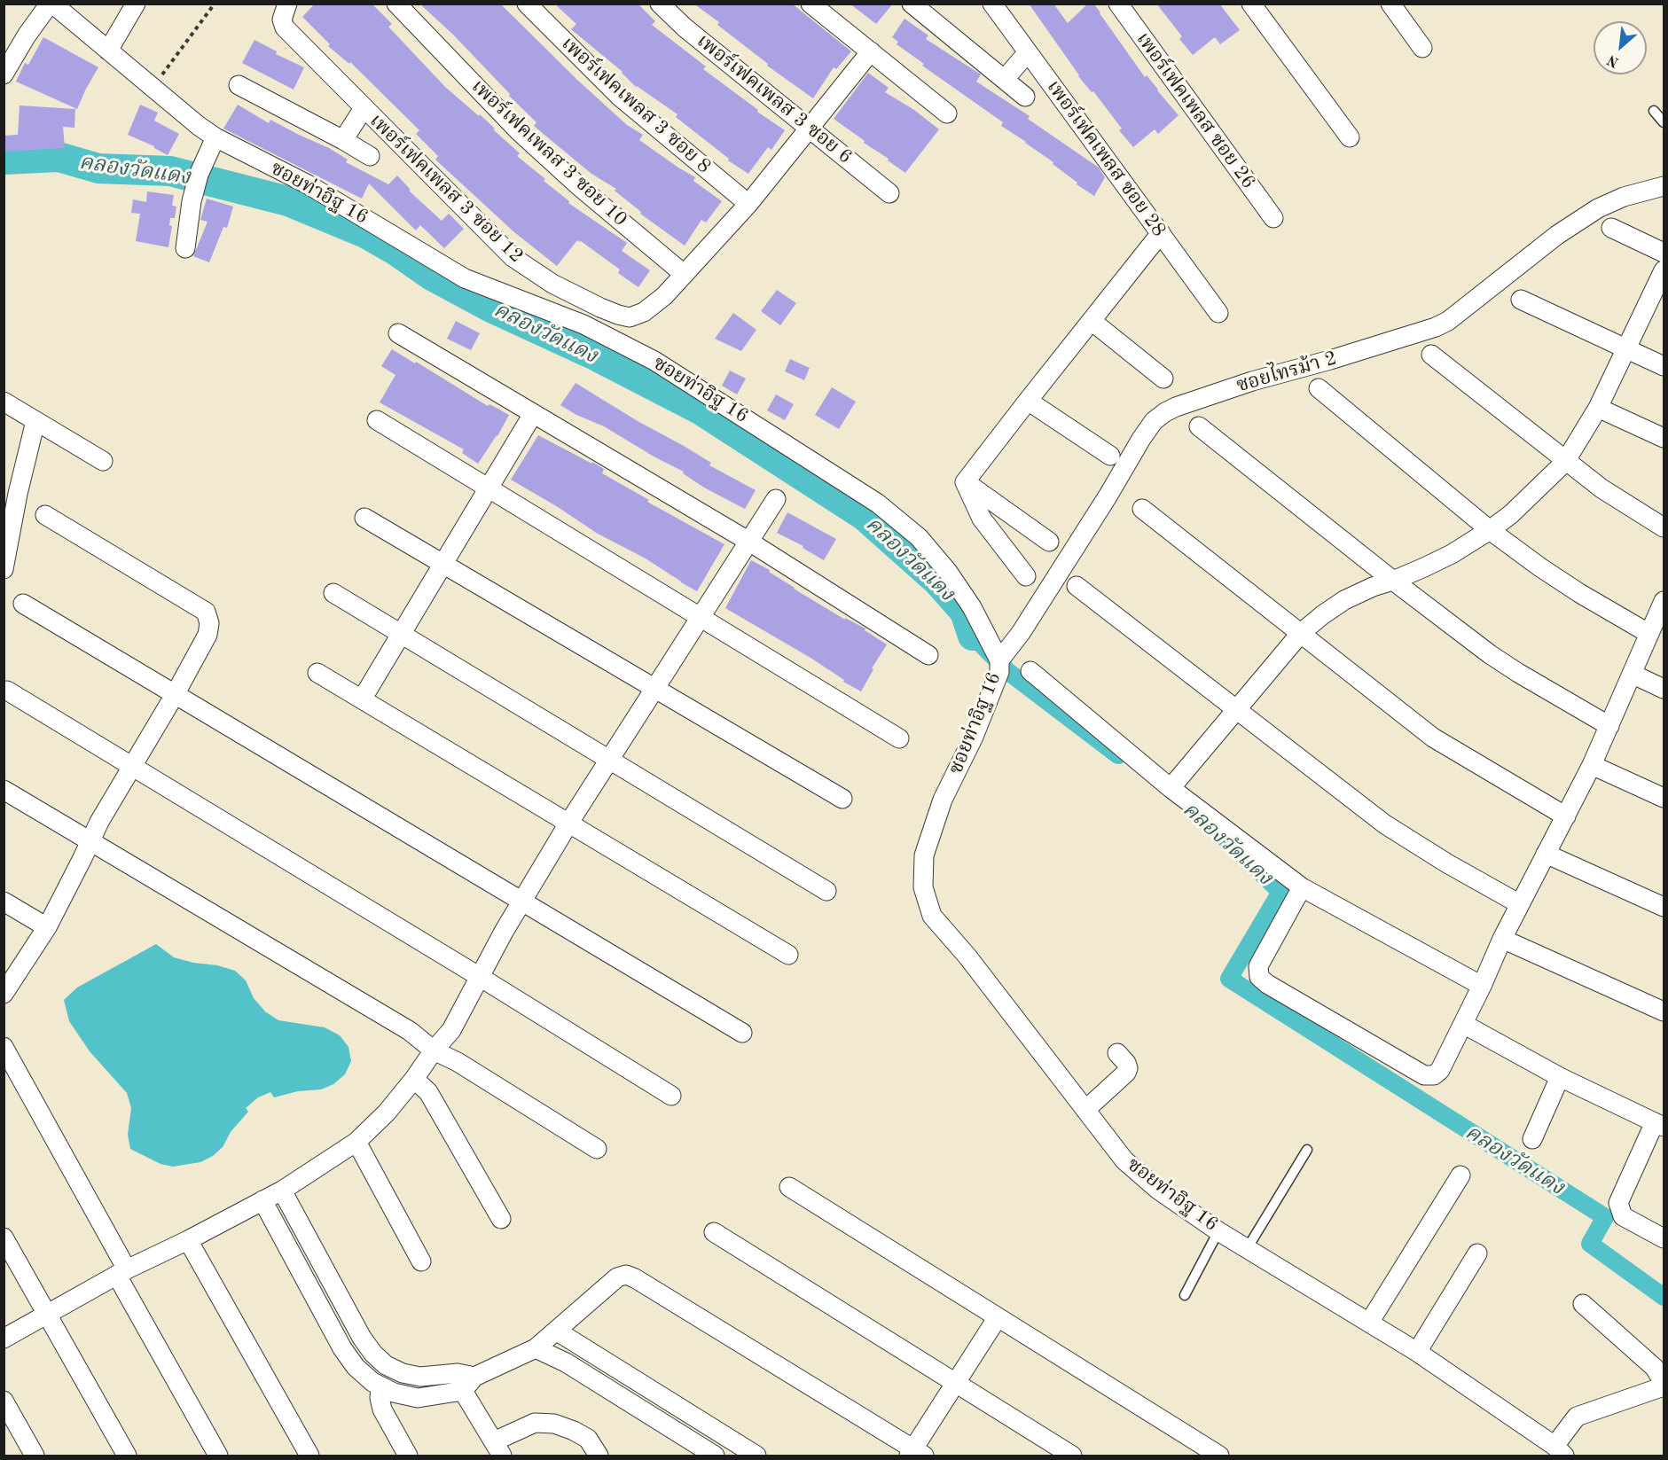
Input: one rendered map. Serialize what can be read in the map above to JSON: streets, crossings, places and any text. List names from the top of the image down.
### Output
{
  "streets": {
    "street": [
      "เพอร์เฟคเพลส 3 ซอย 6",
      "เพอร์เฟคเพลส 3 ซอย 8",
      "เพอร์เฟคเพลส ซอย 26",
      "เพอร์เฟคเพลส 3 ซอย 10",
      "เพอร์เฟคเพลส ซอย 28",
      "เพอร์เฟคเพลส 3 ซอย 12",
      "ซอยท่าอิฐ 16",
      "ซอยไทรม้า 2"
    ]
  },
  "crossings": [
    ["เพอร์เฟคเพลส 3 ซอย 10", "เพอร์เฟคเพลส 3 ซอย 12"],
    ["ซอยท่าอิฐ 16", "ซอยไทรม้า 2"]
  ],
  "water": ["คลองวัดแดง"],
  "north": "bottom left"
}
